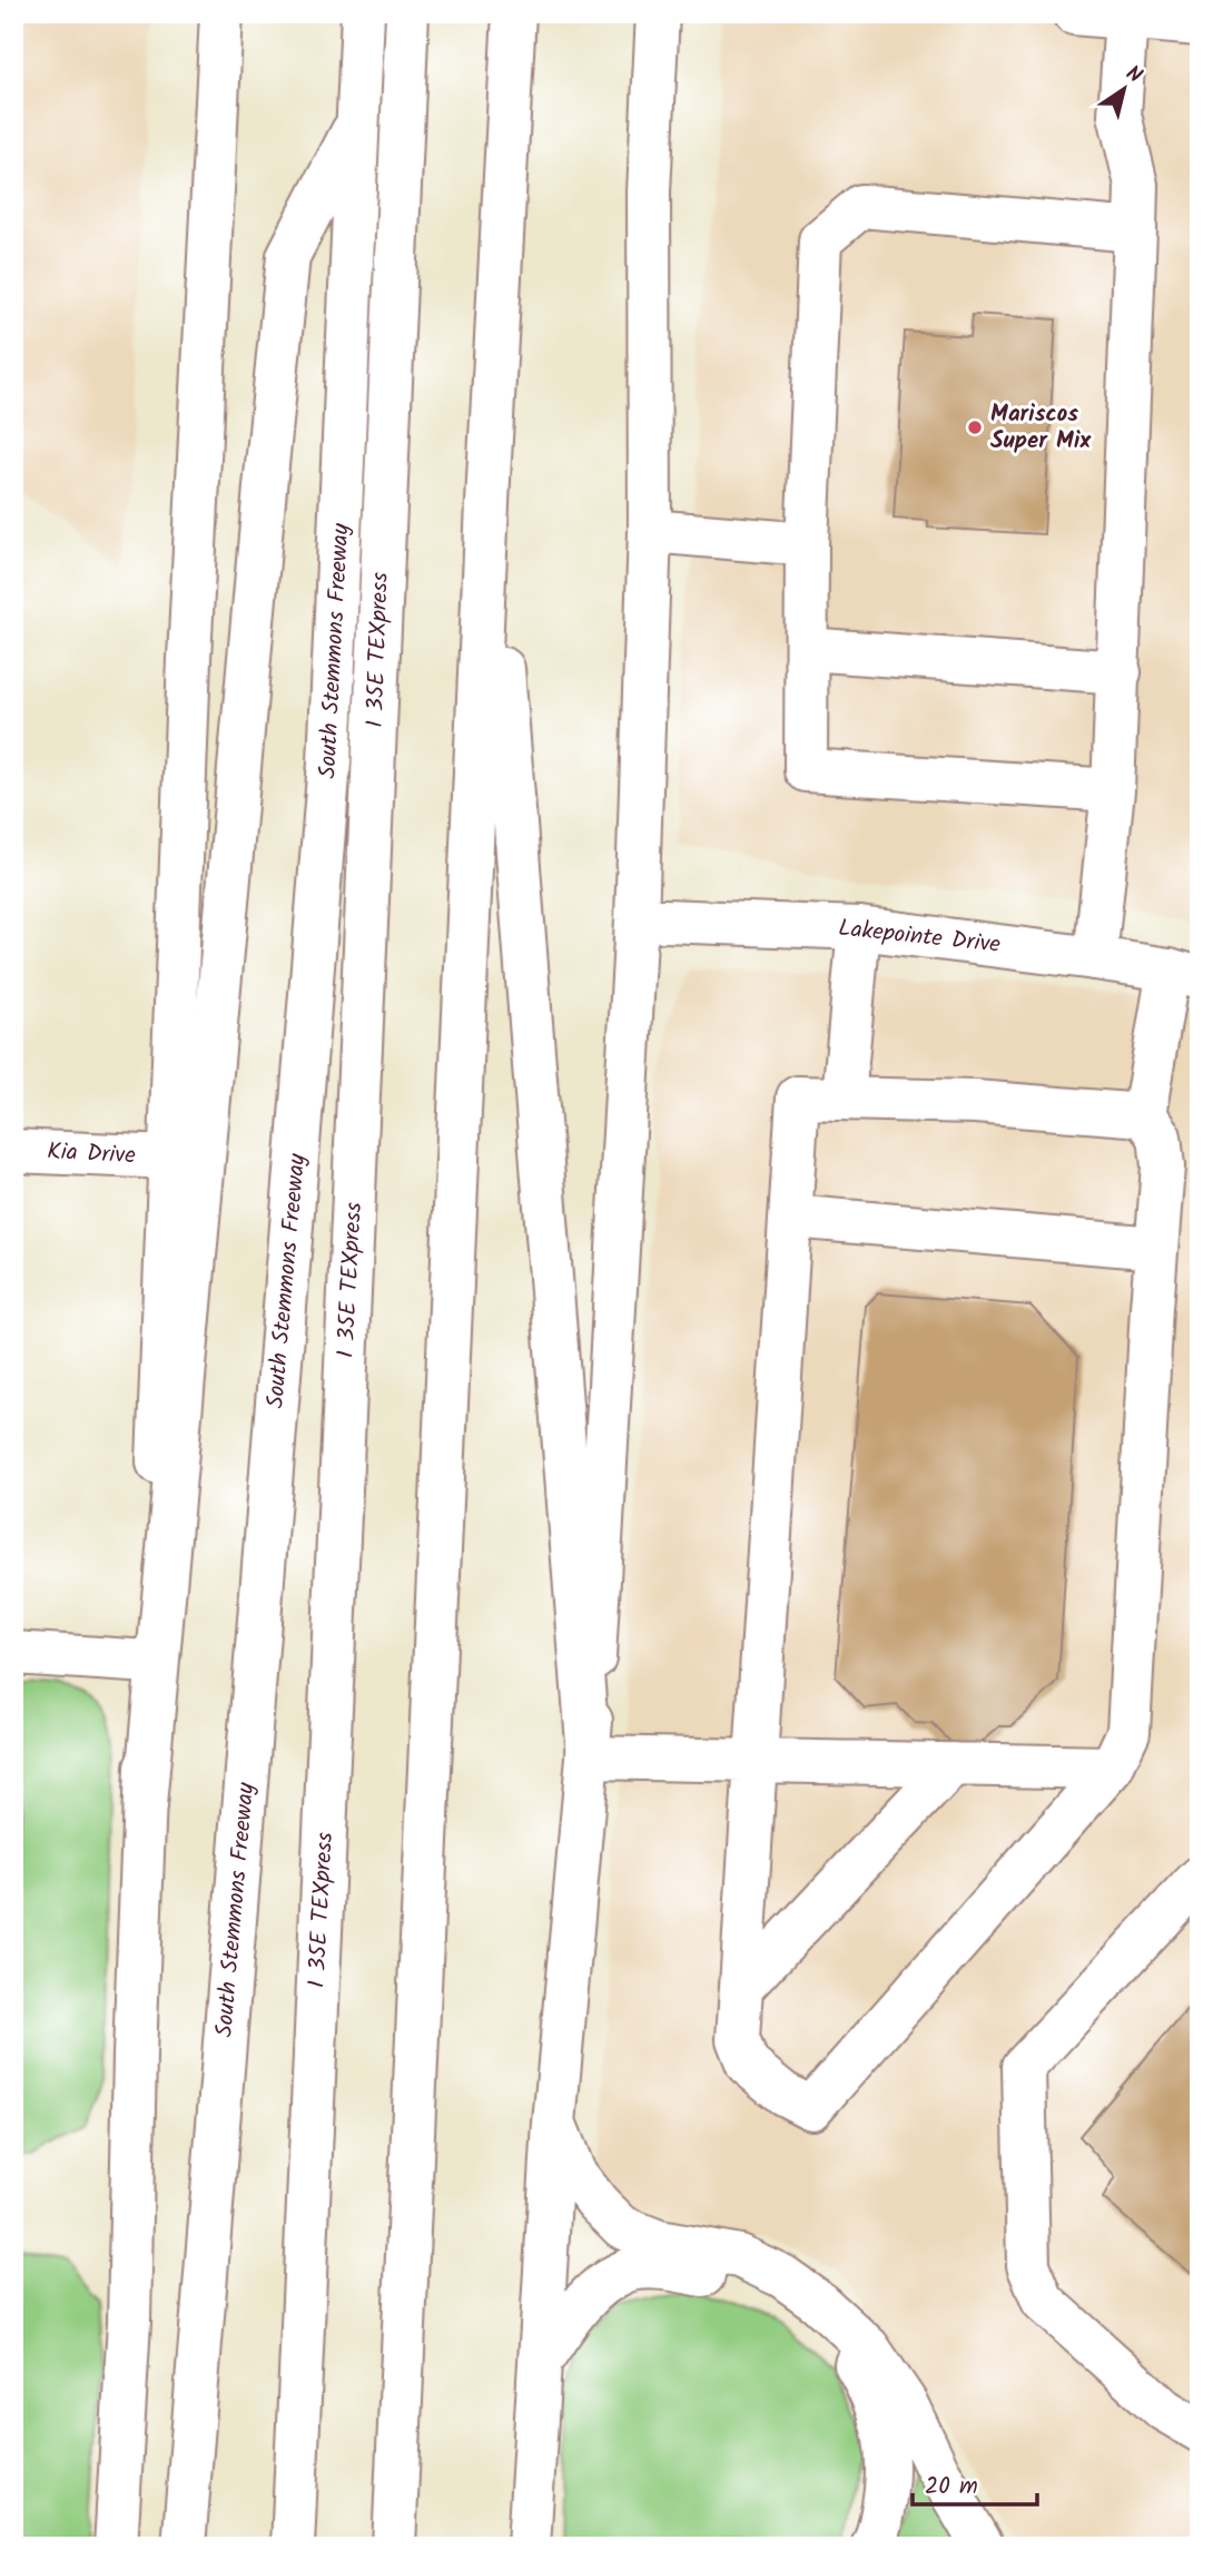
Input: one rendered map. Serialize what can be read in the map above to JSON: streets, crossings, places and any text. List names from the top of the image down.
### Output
{
  "streets": {
    "main road": [
      "I 35E TEXpress",
      "South Stemmons Freeway",
      "Lakepointe Drive",
      "Kia Drive"
    ]
  },
  "places": ["Mariscos Super Mix"],
  "scale_bar": "20 m",
  "north": "top right"
}
